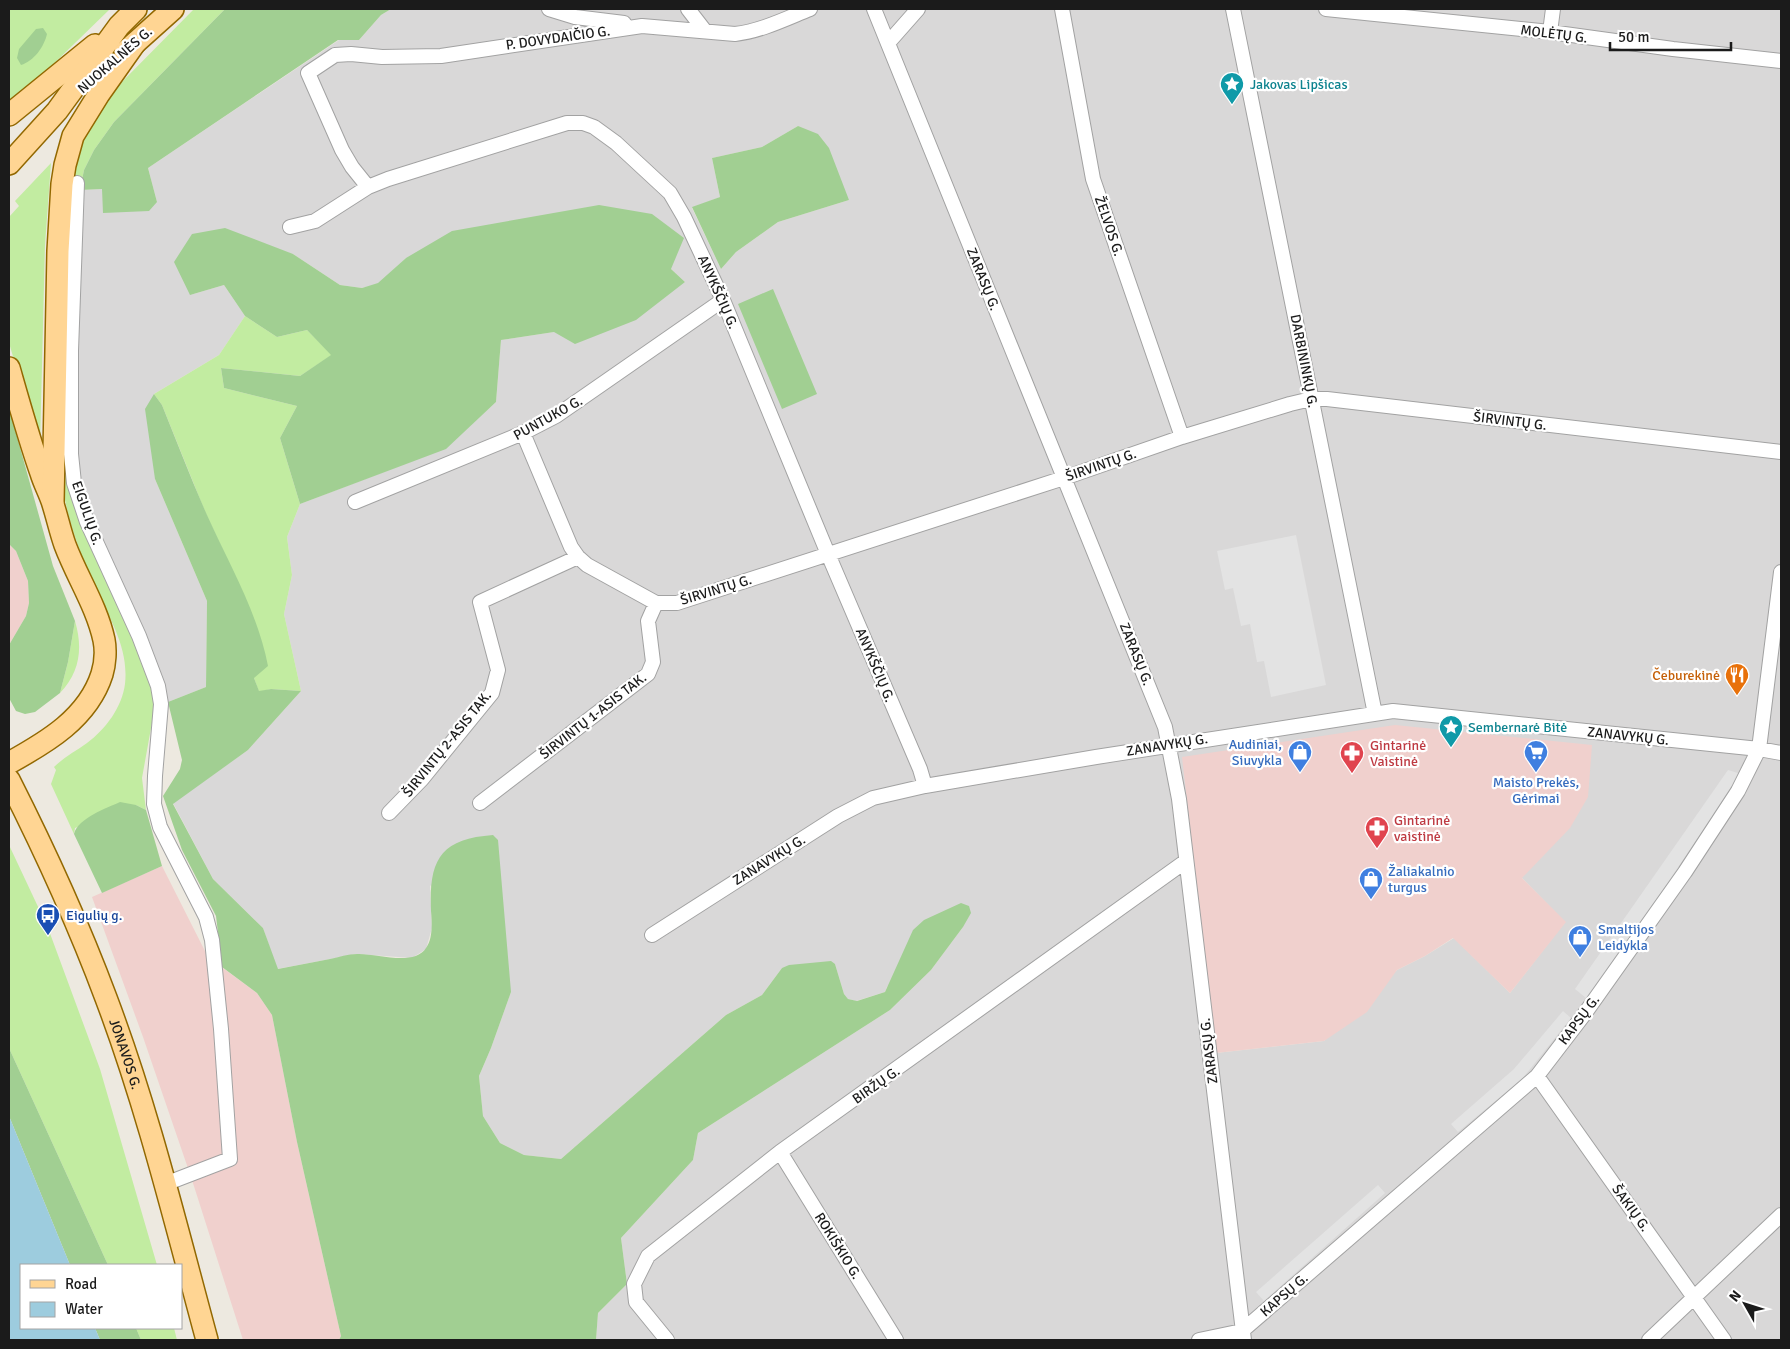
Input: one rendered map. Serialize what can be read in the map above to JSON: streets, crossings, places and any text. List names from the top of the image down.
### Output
{
  "streets": {
    "main road": ["NUOKALNĖS G.", "JONAVOS G."],
    "street": [
      "MOLĖTŲ G.",
      "P. DOVYDAIČIO G.",
      "ŽELVOS G.",
      "ZARASŲ G.",
      "ANYKŠČIŲ G.",
      "DARBININKŲ G.",
      "PUNTUKO G.",
      "ŠIRVINTŲ G.",
      "EIGULIŲ G.",
      "ŠIRVINTŲ 1-ASIS TAK.",
      "ZANAVYKŲ G.",
      "ŠIRVINTŲ 2-ASIS TAK.",
      "KAPSŲ G.",
      "BIRŽŲ G.",
      "ŠAKIŲ G.",
      "ROKIŠKIO G."
    ]
  },
  "crossings": [
    ["P. DOVYDAIČIO G.", "ANYKŠČIŲ G."],
    ["ŽELVOS G.", "ŠIRVINTŲ G."],
    ["ZARASŲ G.", "ŠIRVINTŲ G."],
    ["ZARASŲ G.", "ZANAVYKŲ G."],
    ["ZARASŲ G.", "KAPSŲ G."],
    ["ZARASŲ G.", "BIRŽŲ G."],
    ["ANYKŠČIŲ G.", "PUNTUKO G."],
    ["ANYKŠČIŲ G.", "ŠIRVINTŲ G."],
    ["ANYKŠČIŲ G.", "ZANAVYKŲ G."],
    ["DARBININKŲ G.", "ŠIRVINTŲ G."],
    ["DARBININKŲ G.", "ZANAVYKŲ G."],
    ["ŠIRVINTŲ G.", "ŠIRVINTŲ 1-ASIS TAK."],
    ["EIGULIŲ G.", "JONAVOS G."],
    ["ZANAVYKŲ G.", "KAPSŲ G."],
    ["KAPSŲ G.", "ŠAKIŲ G."],
    ["BIRŽŲ G.", "ROKIŠKIO G."]
  ],
  "places": {
    "place": ["Jakovas Lipšicas", "Sembernarė Bitė"],
    "restaurant": ["Čeburekinė"],
    "shop": ["Audiniai, Siuvykla", "Žaliakalnio turgus", "Smaltijos Leidykla"],
    "supermarket": ["Maisto Prekės, Gėrimai"],
    "pharmacy": ["Gintarinė Vaistinė", "Gintarinė vaistinė"],
    "bus stop": ["Eigulių g."]
  },
  "legend": ["Road", "Water"],
  "scale_bar": "50 m",
  "north": "top left"
}
